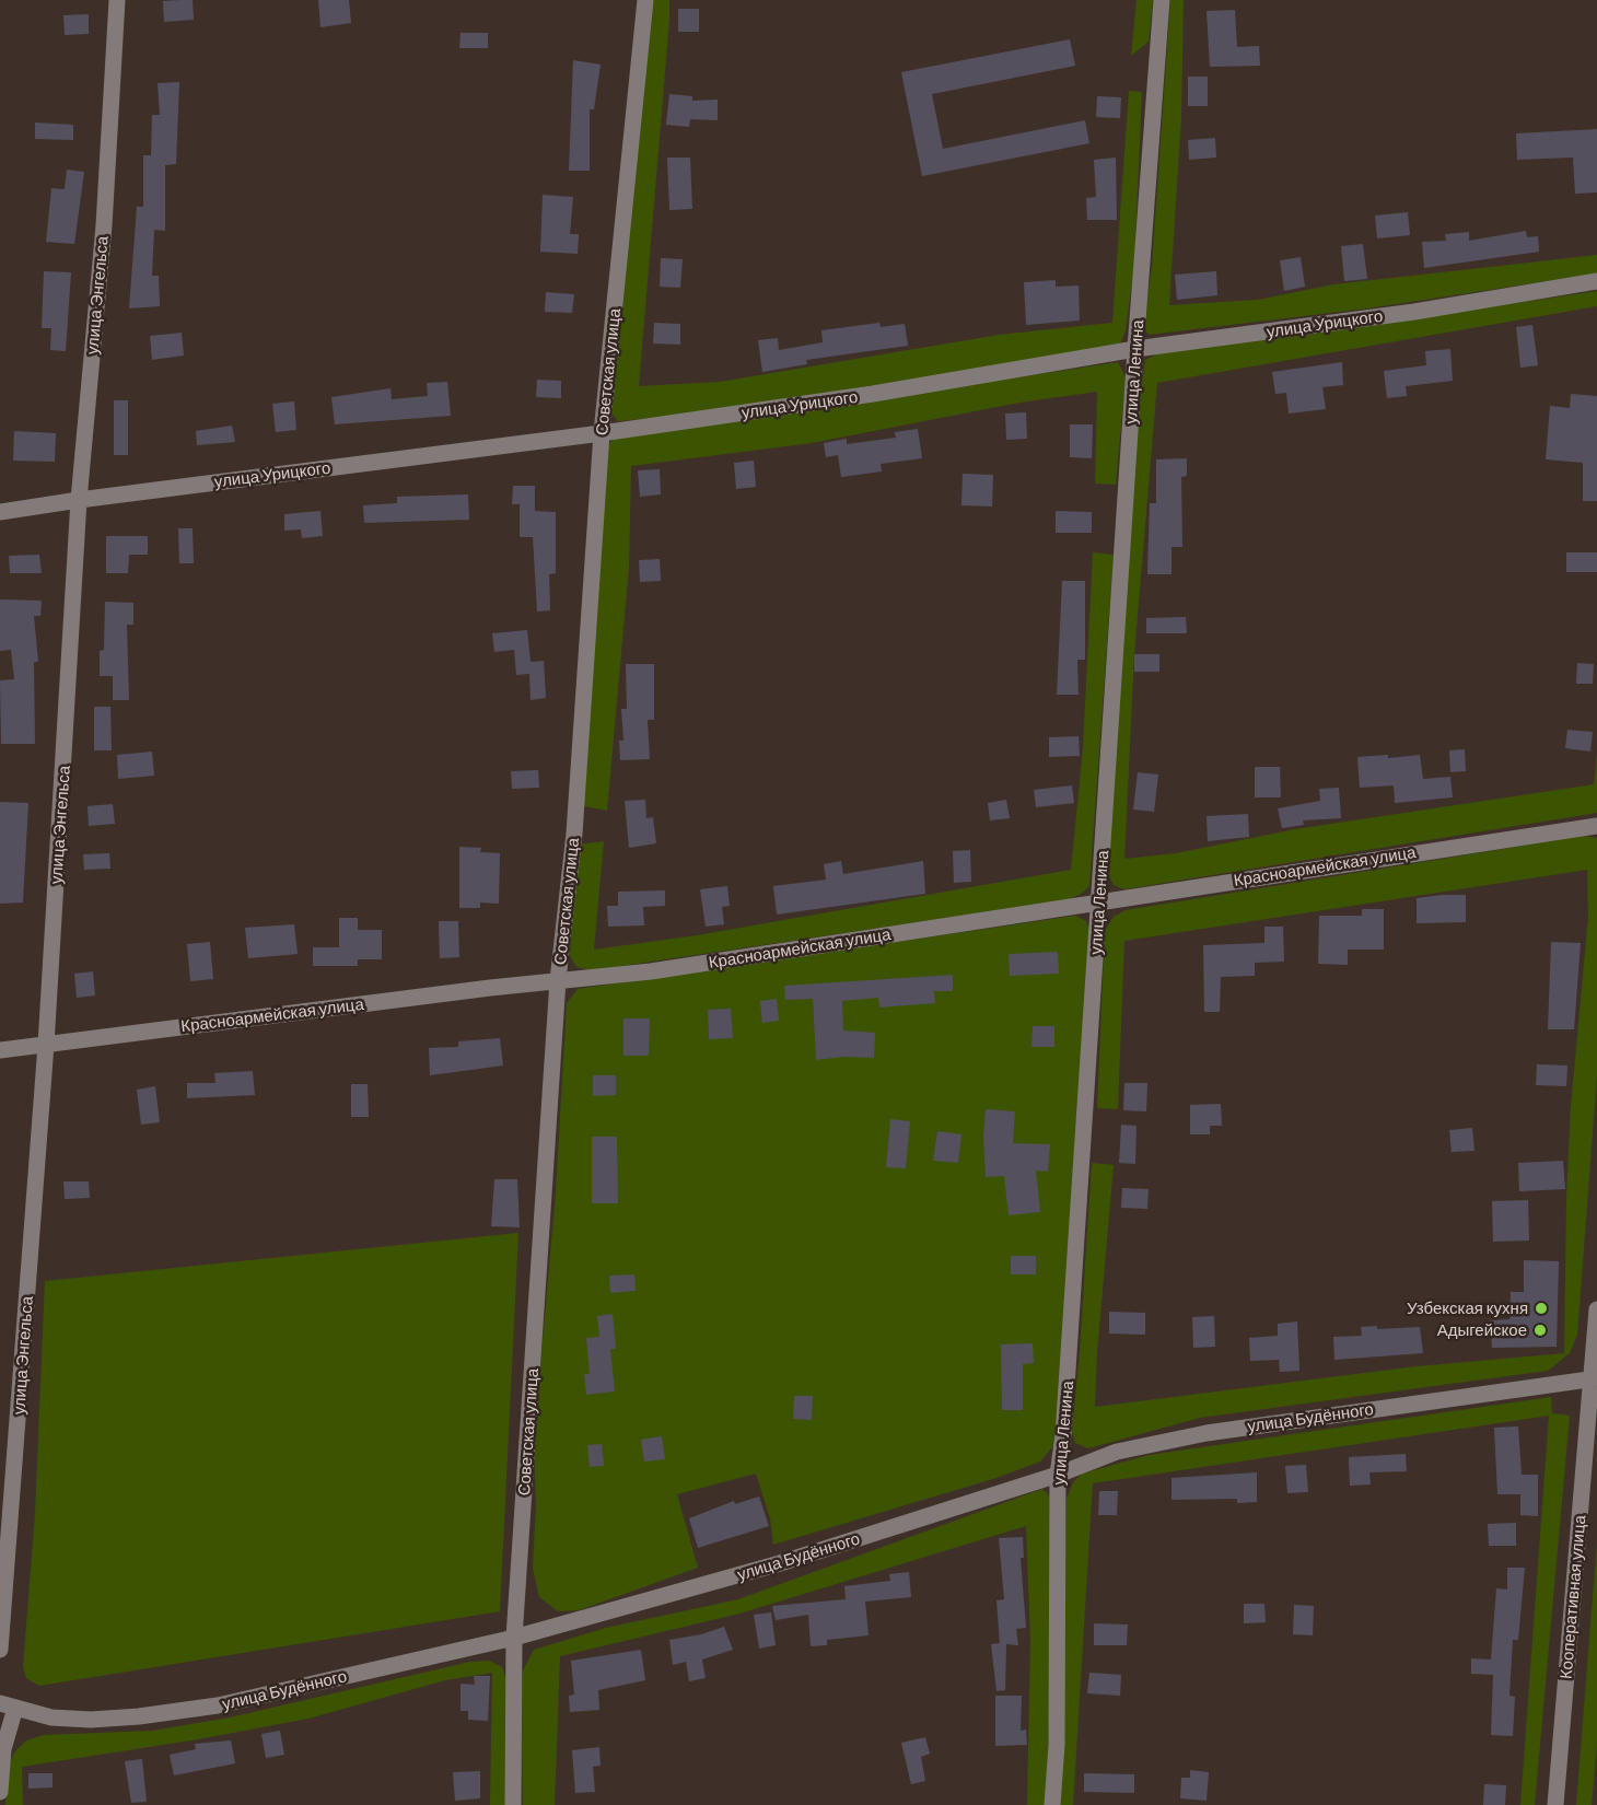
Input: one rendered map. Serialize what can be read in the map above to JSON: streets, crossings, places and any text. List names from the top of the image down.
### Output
{
  "streets": {
    "street": [
      "улица Энгельса",
      "улица Урицкого",
      "Советская улица",
      "улица Ленина",
      "Красноармейская улица",
      "улица Будённого",
      "Кооперативная улица"
    ]
  },
  "crossings": [
    ["улица Энгельса", "улица Урицкого"],
    ["улица Энгельса", "Красноармейская улица"],
    ["улица Урицкого", "Советская улица"],
    ["улица Урицкого", "улица Ленина"],
    ["Советская улица", "Красноармейская улица"],
    ["Советская улица", "улица Будённого"],
    ["улица Ленина", "Красноармейская улица"],
    ["улица Ленина", "улица Будённого"],
    ["улица Будённого", "Кооперативная улица"]
  ],
  "places": ["Узбекская кухня", "Адыгейское"]
}
